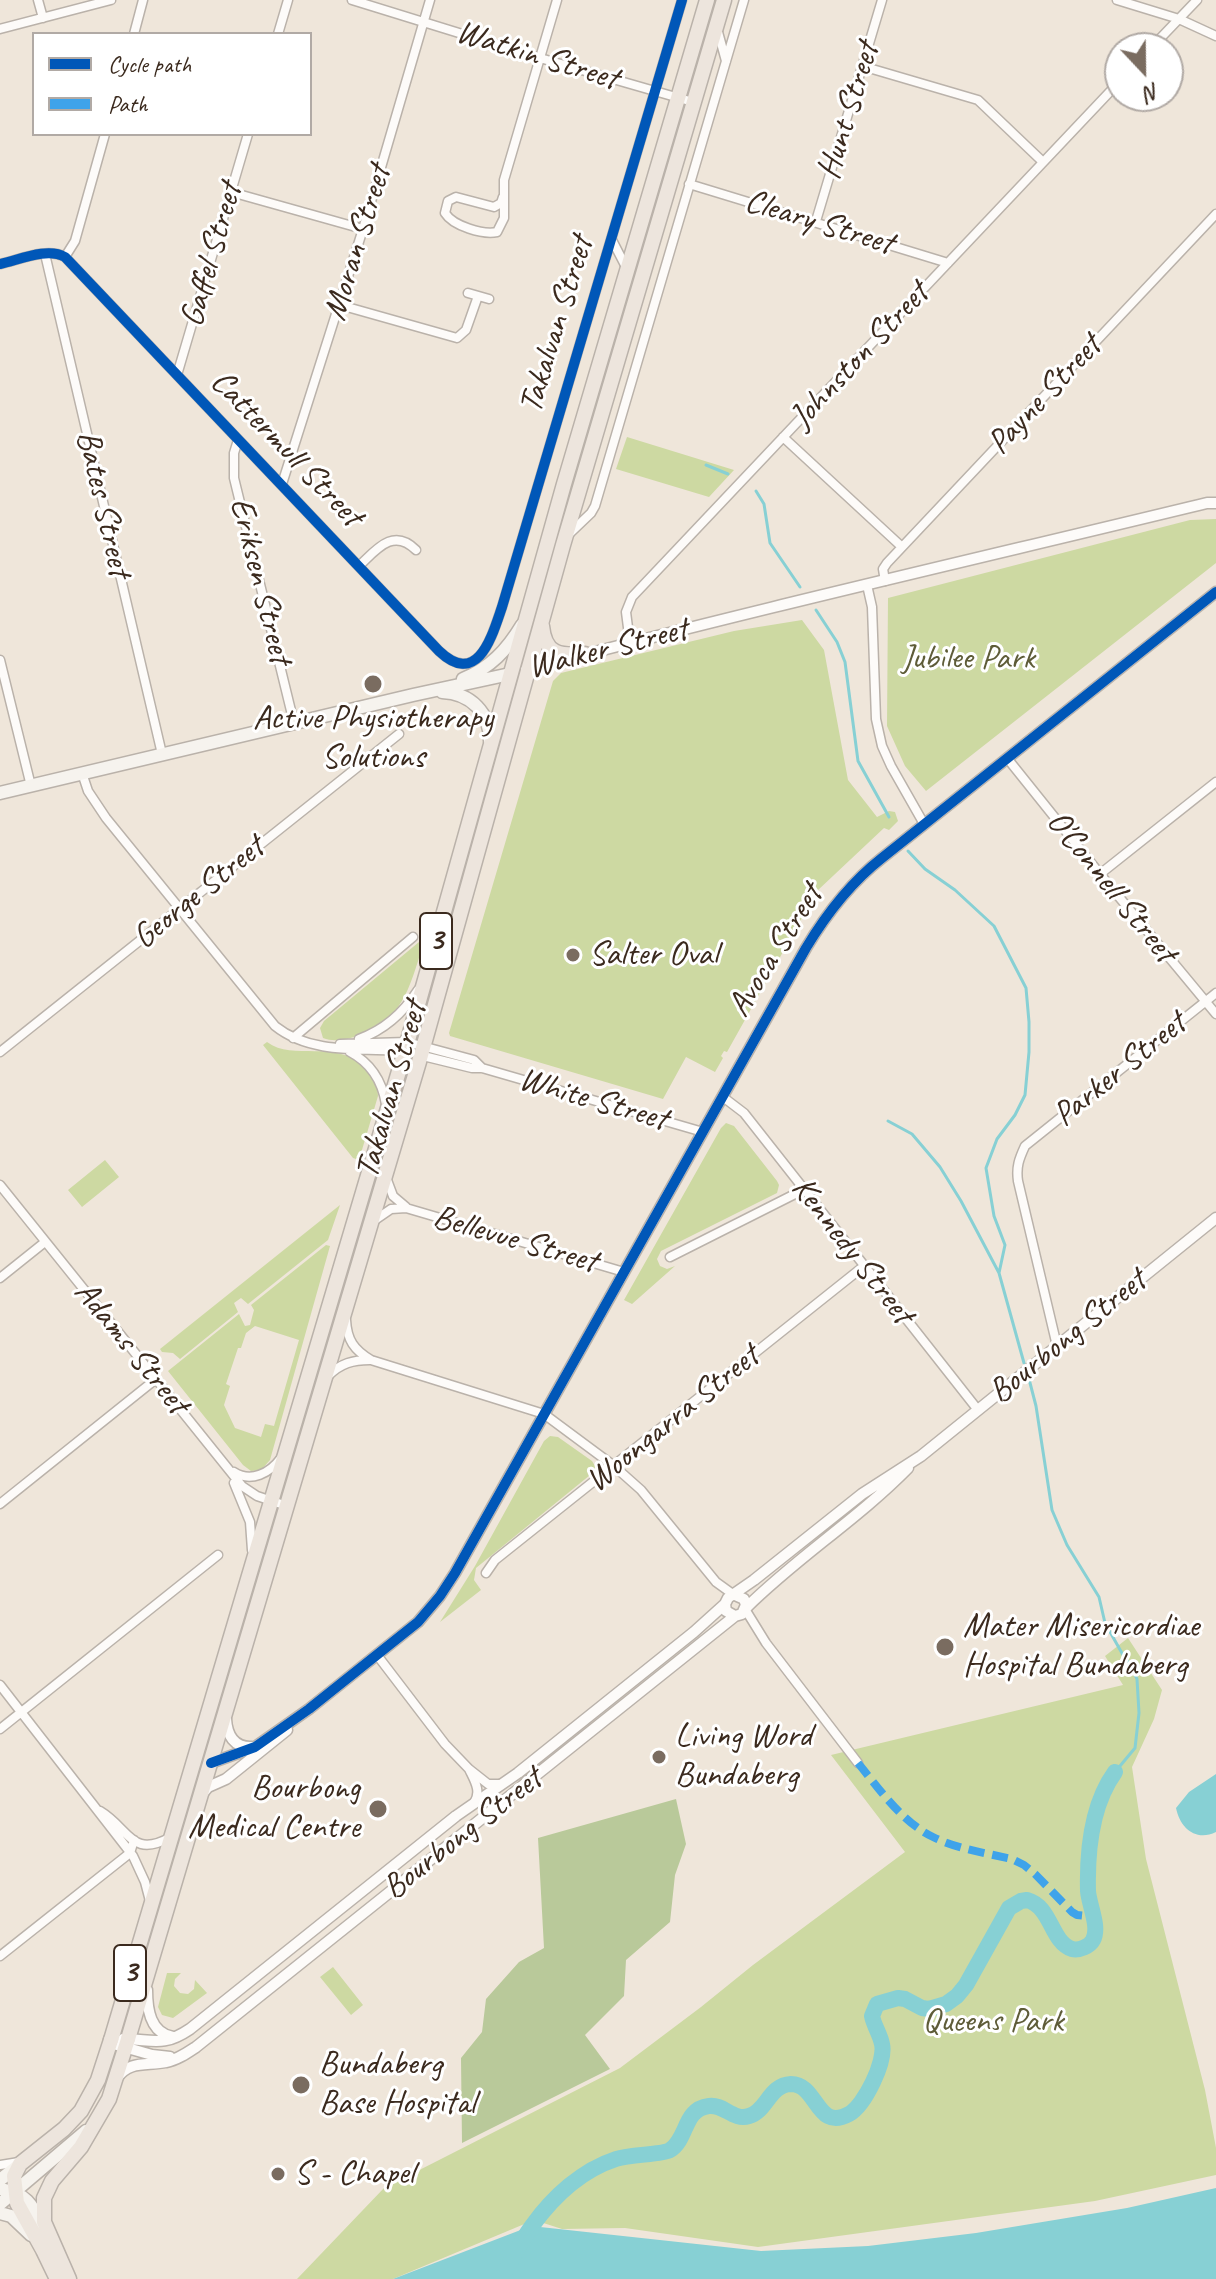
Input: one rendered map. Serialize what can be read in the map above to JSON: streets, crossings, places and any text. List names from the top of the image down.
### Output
{
  "streets": {
    "main road": ["Takalvan Street", "Walker Street", "3"],
    "street": [
      "Watkin Street",
      "Hunt Street",
      "Cleary Street",
      "Moran Street",
      "Gaffel Street",
      "Johnston Street",
      "Payne Street",
      "Cattermull Street",
      "Bates Street",
      "Eriksen Street",
      "O'Connell Street",
      "George Street",
      "Avoca Street",
      "Parker Street",
      "White Street",
      "Bellevue Street",
      "Kennedy Street",
      "Bourbong Street",
      "Adams Street",
      "Woongarra Street"
    ]
  },
  "crossings": [
    ["Watkin Street", "Moran Street"],
    ["Watkin Street", "Takalvan Street"],
    ["Hunt Street", "Cleary Street"],
    ["Cleary Street", "Johnston Street"],
    ["Moran Street", "Cattermull Street"],
    ["Gaffel Street", "Cattermull Street"],
    ["Takalvan Street", "Cattermull Street"],
    ["Takalvan Street", "Walker Street"],
    ["Takalvan Street", "3"],
    ["Takalvan Street", "White Street"],
    ["Takalvan Street", "Bellevue Street"],
    ["Takalvan Street", "Adams Street"],
    ["Johnston Street", "Walker Street"],
    ["Payne Street", "Walker Street"],
    ["Cattermull Street", "Eriksen Street"],
    ["Bates Street", "Walker Street"],
    ["Eriksen Street", "Walker Street"],
    ["O'Connell Street", "Avoca Street"],
    ["O'Connell Street", "Parker Street"],
    ["Avoca Street", "White Street"],
    ["Avoca Street", "Bellevue Street"],
    ["Avoca Street", "Kennedy Street"],
    ["Parker Street", "Bourbong Street"],
    ["Kennedy Street", "Bourbong Street"],
    ["Kennedy Street", "Woongarra Street"]
  ],
  "parks": ["Jubilee Park", "Queens Park"],
  "places": [
    "Active Physiotherapy Solutions",
    "Salter Oval",
    "Mater Misericordiae Hospital Bundaberg",
    "Living Word Bundaberg",
    "Bourbong Medical Centre",
    "Bundaberg Base Hospital",
    "S - Chapel"
  ],
  "legend": ["Cycle path", "Path"],
  "north": "bottom"
}
